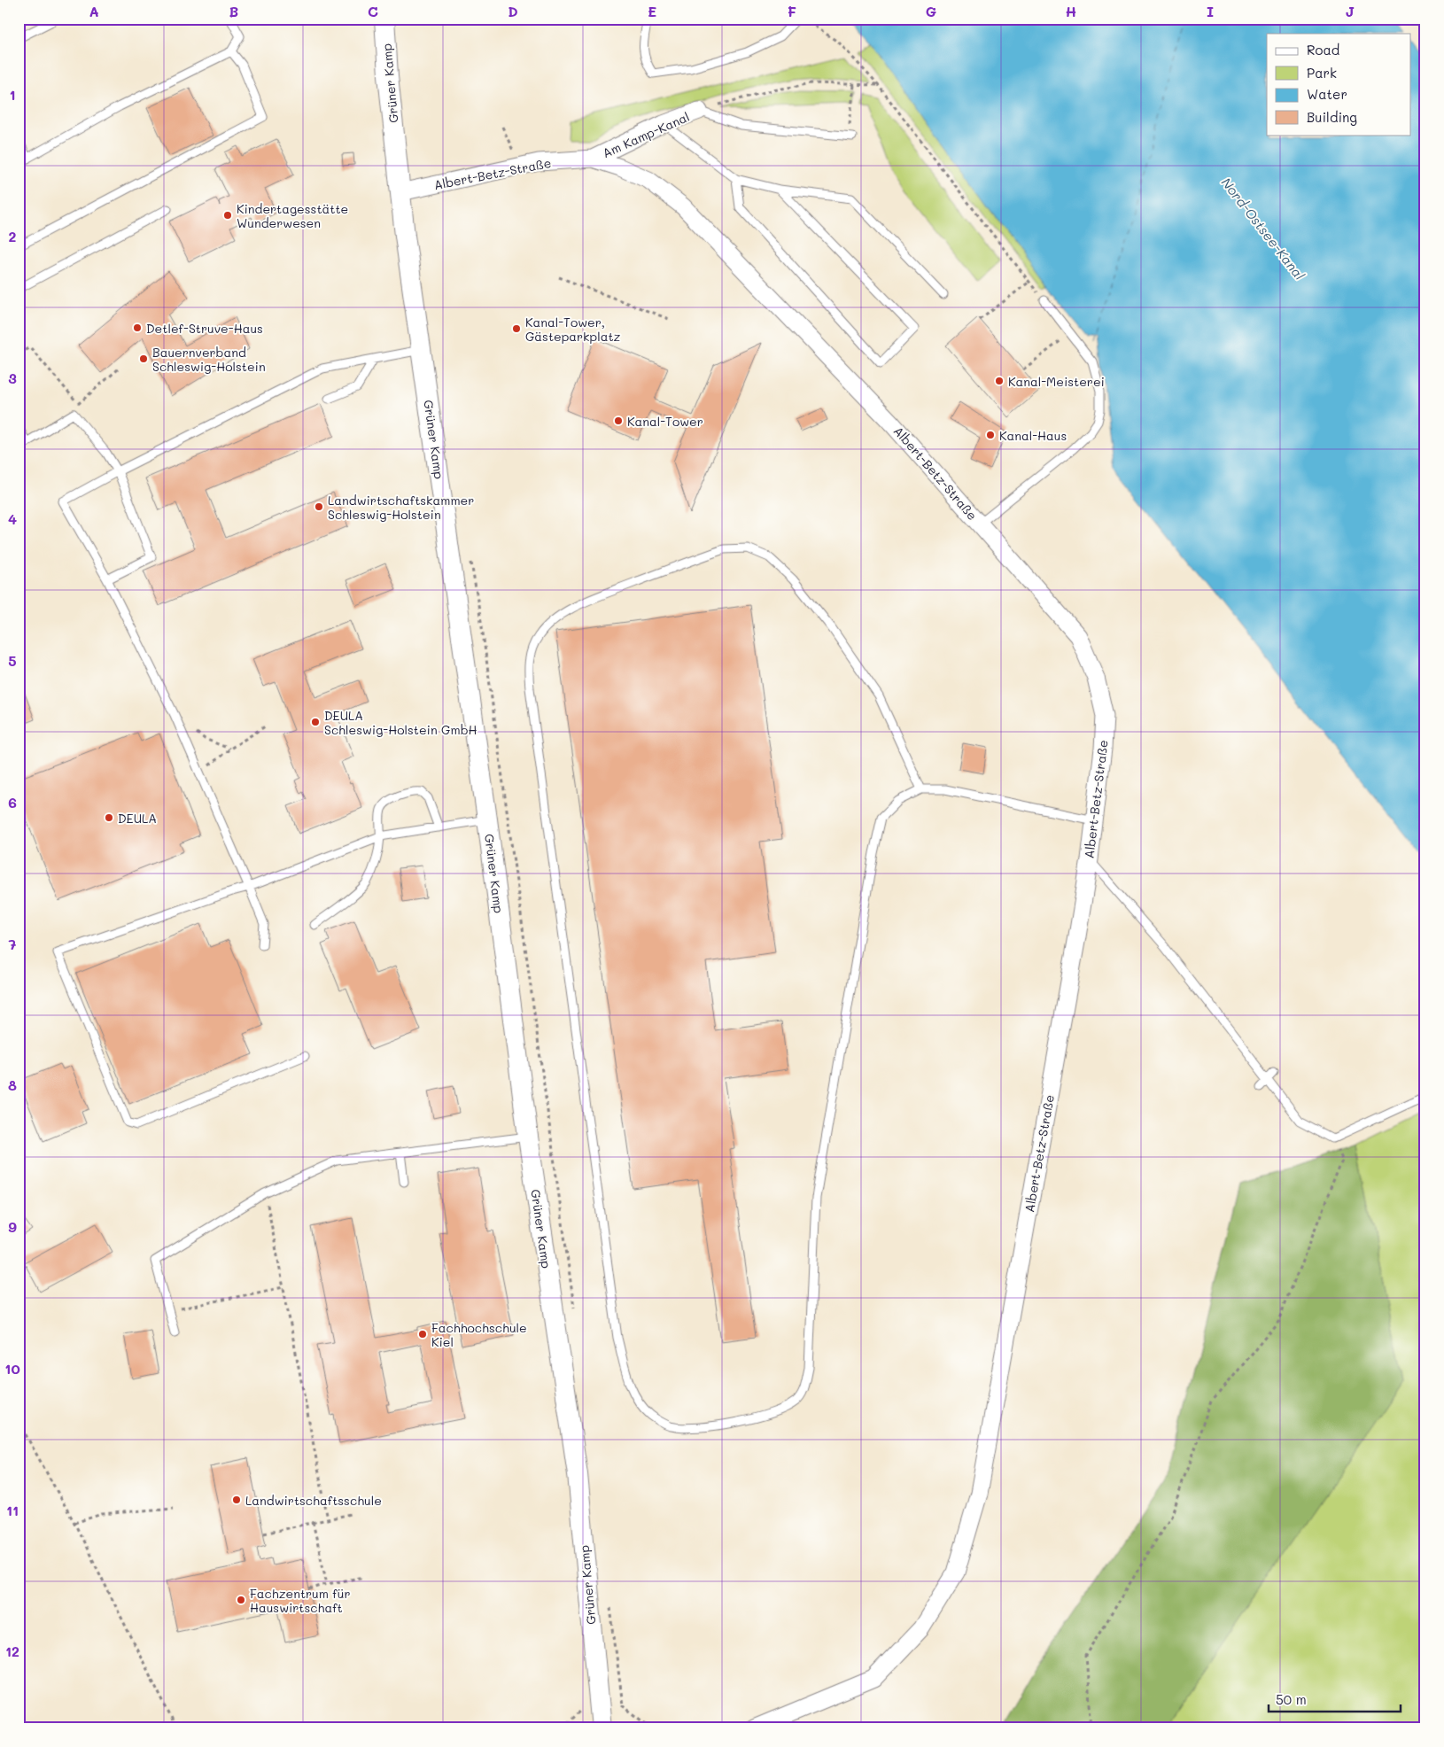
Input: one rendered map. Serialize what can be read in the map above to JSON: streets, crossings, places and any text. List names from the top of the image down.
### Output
{
  "streets": {
    "street": ["Grüner Kamp", "Am Kamp-Kanal", "Albert-Betz-Straße"]
  },
  "crossings": [
    ["Grüner Kamp", "Albert-Betz-Straße"],
    ["Am Kamp-Kanal", "Albert-Betz-Straße"]
  ],
  "water": ["Nord-Ostsee-Kanal"],
  "places": [
    "Kindertagesstätte Wunderwesen",
    "Detlef-Struve-Haus",
    "Kanal-Tower, Gästeparkplatz",
    "Bauernverband Schleswig-Holstein",
    "Kanal-Meisterei",
    "Kanal-Tower",
    "Kanal-Haus",
    "Landwirtschaftskammer Schleswig-Holstein",
    "DEULA Schleswig-Holstein GmbH",
    "DEULA",
    "Fachhochschule Kiel",
    "Landwirtschaftsschule",
    "Fachzentrum für Hauswirtschaft"
  ],
  "legend": [
    "Road",
    "Park",
    "Water",
    "Building"
  ],
  "scale_bar": "50 m",
  "grid": {
    "columns": [
      "A",
      "B",
      "C",
      "D",
      "E",
      "F",
      "G",
      "H",
      "I",
      "J"
    ],
    "rows": [
      "1",
      "2",
      "3",
      "4",
      "5",
      "6",
      "7",
      "8",
      "9",
      "10",
      "11",
      "12"
    ]
  }
}
